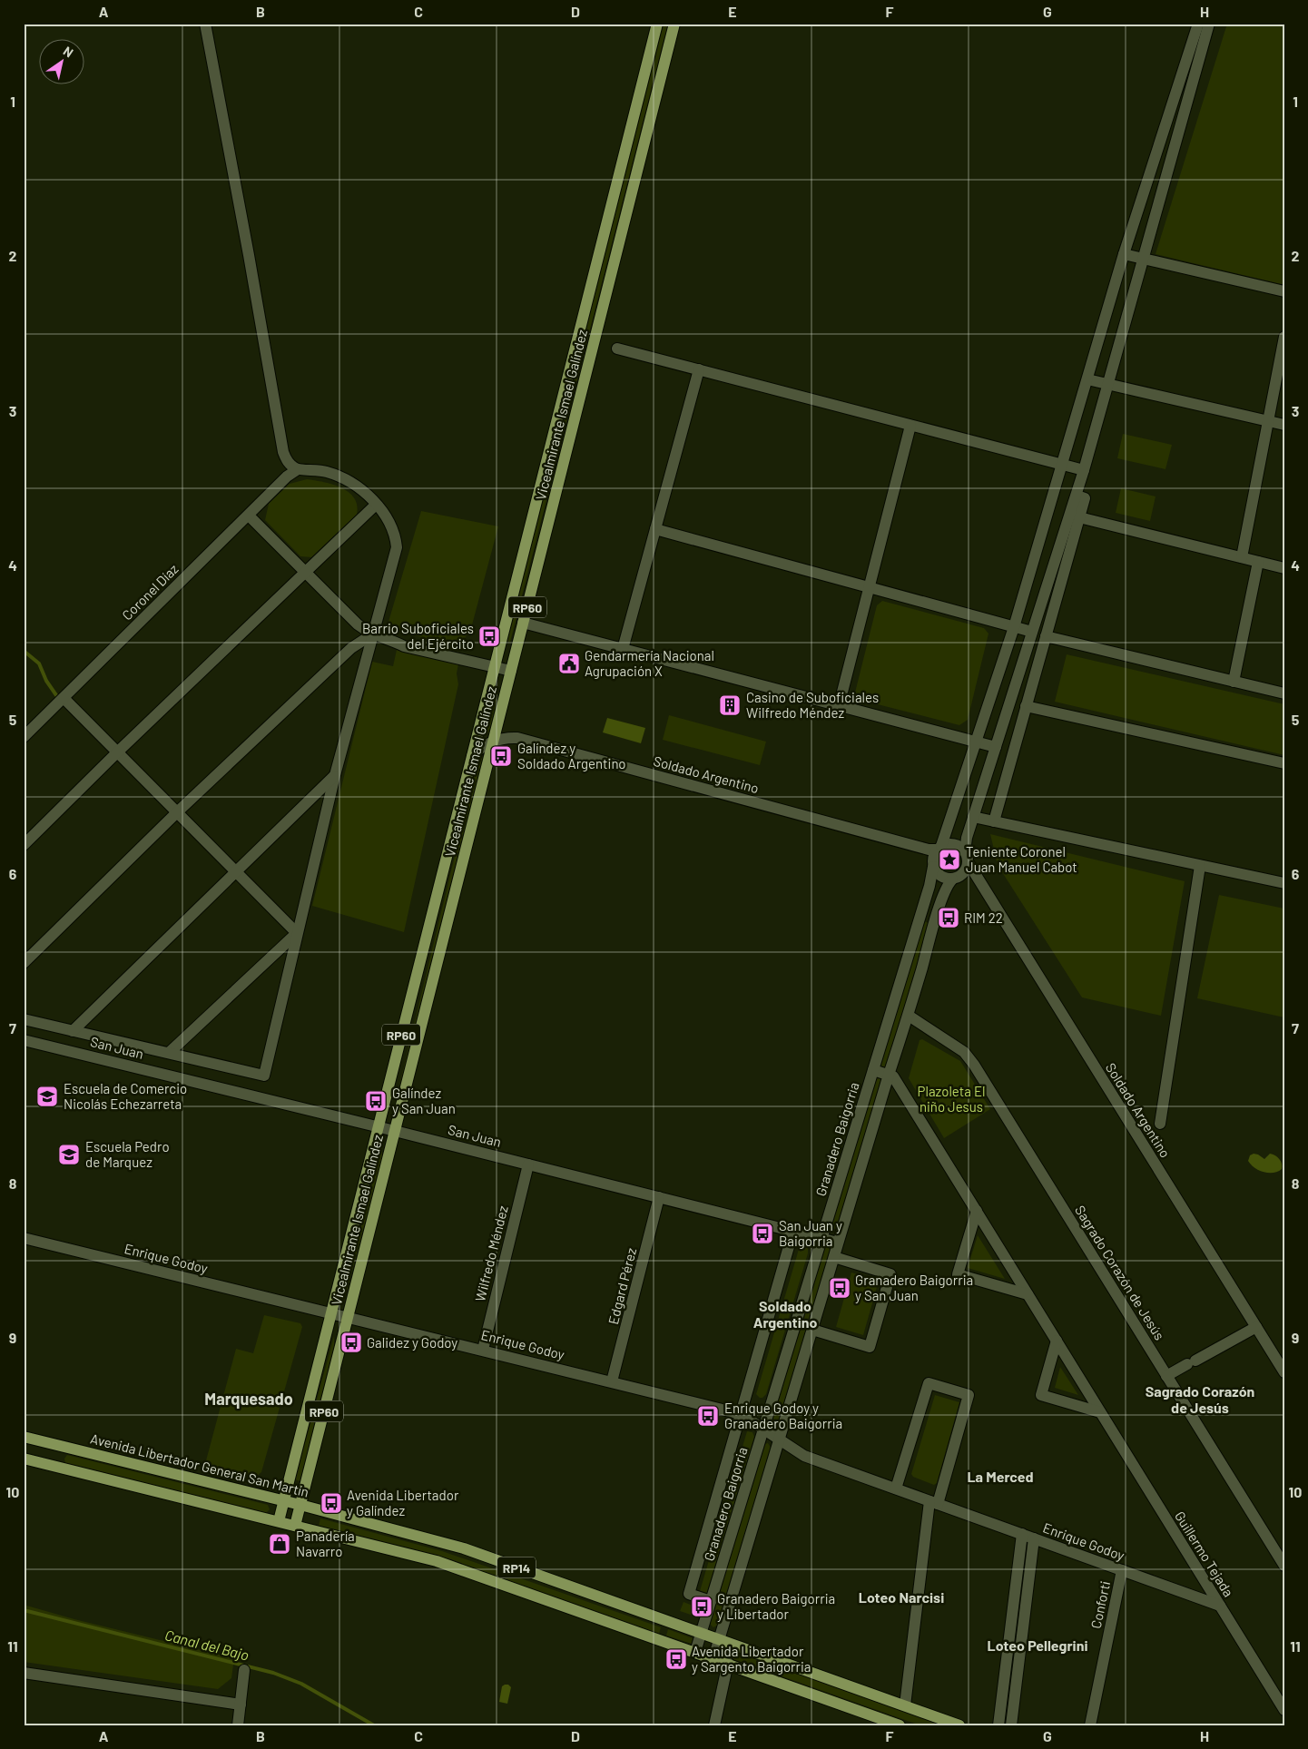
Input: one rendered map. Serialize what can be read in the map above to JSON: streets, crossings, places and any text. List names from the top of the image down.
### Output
{
  "streets": {
    "main road": [
      "Vicealmirante Ismael Galíndez",
      "RP60",
      "Avenida Libertador General San Martín",
      "RP14"
    ],
    "street": [
      "Coronel Díaz",
      "Soldado Argentino",
      "San Juan",
      "Granadero Baigorria",
      "Wilfredo Méndez",
      "Enrique Godoy",
      "Sagrado Corazón de Jesús",
      "Edgard Pérez",
      "Guillermo Tejada",
      "Conforti"
    ]
  },
  "crossings": [
    ["Vicealmirante Ismael Galíndez", "Soldado Argentino"],
    ["Vicealmirante Ismael Galíndez", "San Juan"],
    ["Vicealmirante Ismael Galíndez", "Enrique Godoy"],
    ["Vicealmirante Ismael Galíndez", "Avenida Libertador General San Martín"],
    ["Vicealmirante Ismael Galíndez", "RP14"],
    ["Soldado Argentino", "Granadero Baigorria"],
    ["San Juan", "Granadero Baigorria"],
    ["San Juan", "Wilfredo Méndez"],
    ["San Juan", "Edgard Pérez"],
    ["Granadero Baigorria", "Enrique Godoy"],
    ["Granadero Baigorria", "Avenida Libertador General San Martín"],
    ["Granadero Baigorria", "RP14"],
    ["Wilfredo Méndez", "Enrique Godoy"],
    ["Enrique Godoy", "Edgard Pérez"],
    ["Enrique Godoy", "Guillermo Tejada"],
    ["Enrique Godoy", "Conforti"]
  ],
  "districts": [
    "Soldado Argentino",
    "Sagrado Corazón de Jesús",
    "Marquesado",
    "La Merced",
    "Loteo Narcisi",
    "Loteo Pellegrini"
  ],
  "water": ["Canal del Bajo"],
  "parks": ["Plazoleta El niño Jesus"],
  "places": {
    "bus stop": [
      "Barrio Suboficiales del Ejército",
      "Galíndez y Soldado Argentino",
      "RIM 22",
      "Galíndez y San Juan",
      "San Juan y Baigorria",
      "Granadero Baigorria y San Juan",
      "Galidez y Godoy",
      "Enrique Godoy y Granadero Baigorria",
      "Avenida Libertador y Galíndez",
      "Granadero Baigorria y Libertador",
      "Avenida Libertador y Sargento Baigorria"
    ],
    "public building": ["Gendarmería Nacional Agrupación X"],
    "building": ["Casino de Suboficiales Wilfredo Méndez"],
    "place": ["Teniente Coronel Juan Manuel Cabot"],
    "school or university": ["Escuela de Comercio Nicolás Echezarreta", "Escuela Pedro de Marquez"],
    "shop": ["Panadería Navarro"]
  },
  "north": "top right",
  "grid": {
    "columns": [
      "A",
      "B",
      "C",
      "D",
      "E",
      "F",
      "G",
      "H"
    ],
    "rows": [
      "1",
      "2",
      "3",
      "4",
      "5",
      "6",
      "7",
      "8",
      "9",
      "10",
      "11"
    ]
  }
}
